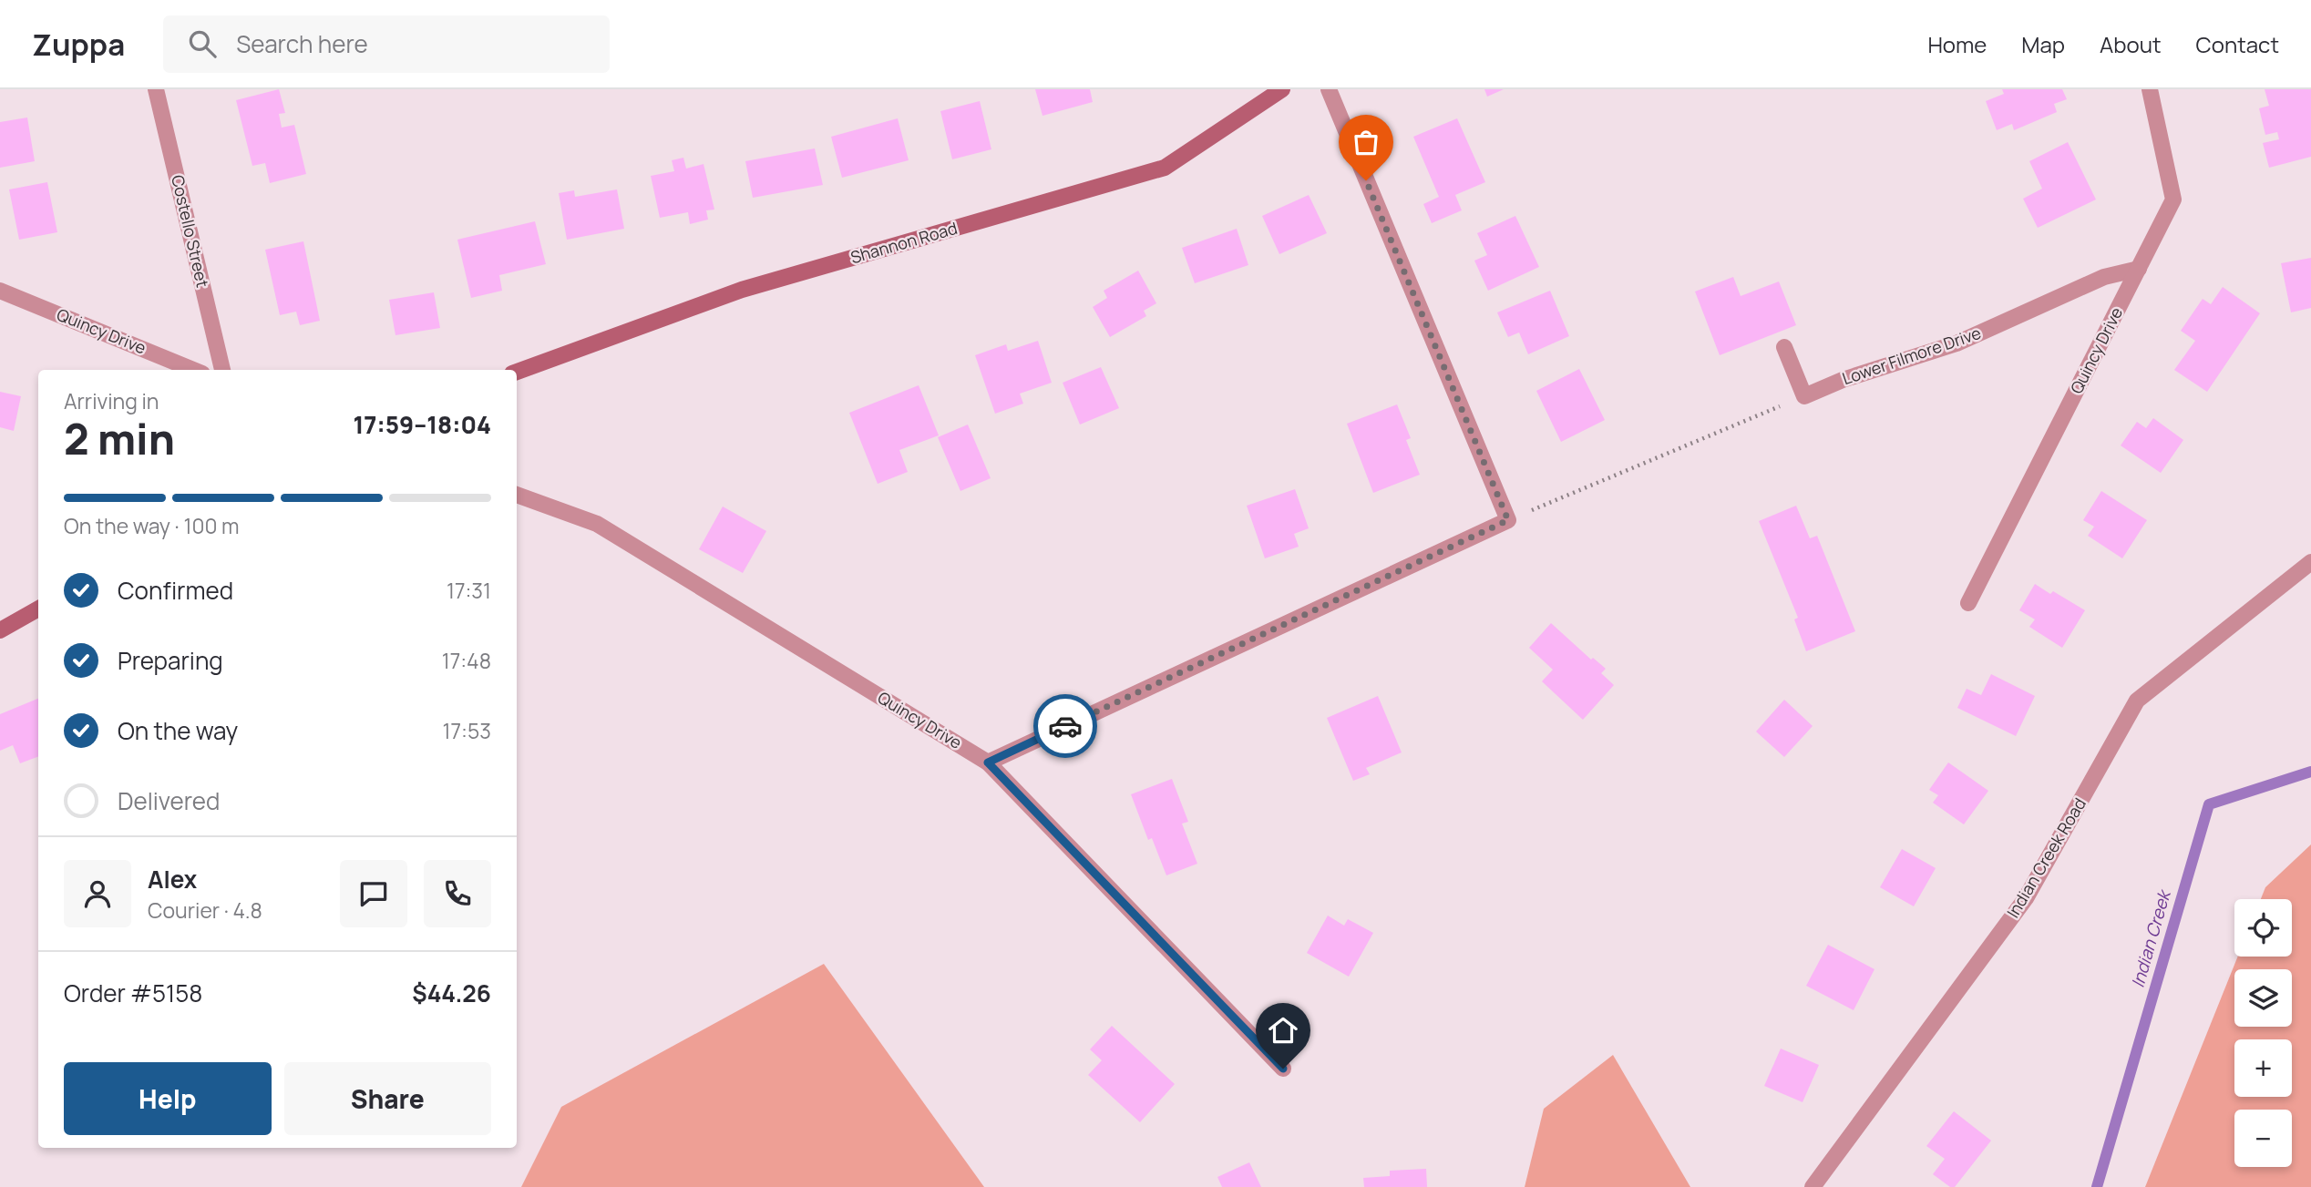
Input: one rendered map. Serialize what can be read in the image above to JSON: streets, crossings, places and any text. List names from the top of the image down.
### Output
{
  "streets": {
    "street": [
      "Costello Street",
      "Shannon Road",
      "Quincy Drive",
      "Lower Filmore Drive",
      "Indian Creek Road"
    ]
  },
  "crossings": [
    ["Quincy Drive", "Lower Filmore Drive"]
  ],
  "water": ["Indian Creek"],
  "page": {
    "header": "Zuppa",
    "search": "Search here",
    "nav": [
      "Home",
      "Map",
      "About",
      "Contact"
    ],
    "heading": ["2 min", "Arriving in", "17:59–18:04"],
    "panel": [
      "Alex",
      "Courier · 4.8",
      "Order #5158",
      "$44.26"
    ],
    "bar": "On the way · 100 m",
    "list": [
      ["Confirmed", "17:31"],
      ["Preparing", "17:48"],
      ["On the way", "17:53"],
      "Delivered"
    ],
    "map_buttons": ["+", "−"],
    "buttons": ["Help", "Share"]
  }
}
